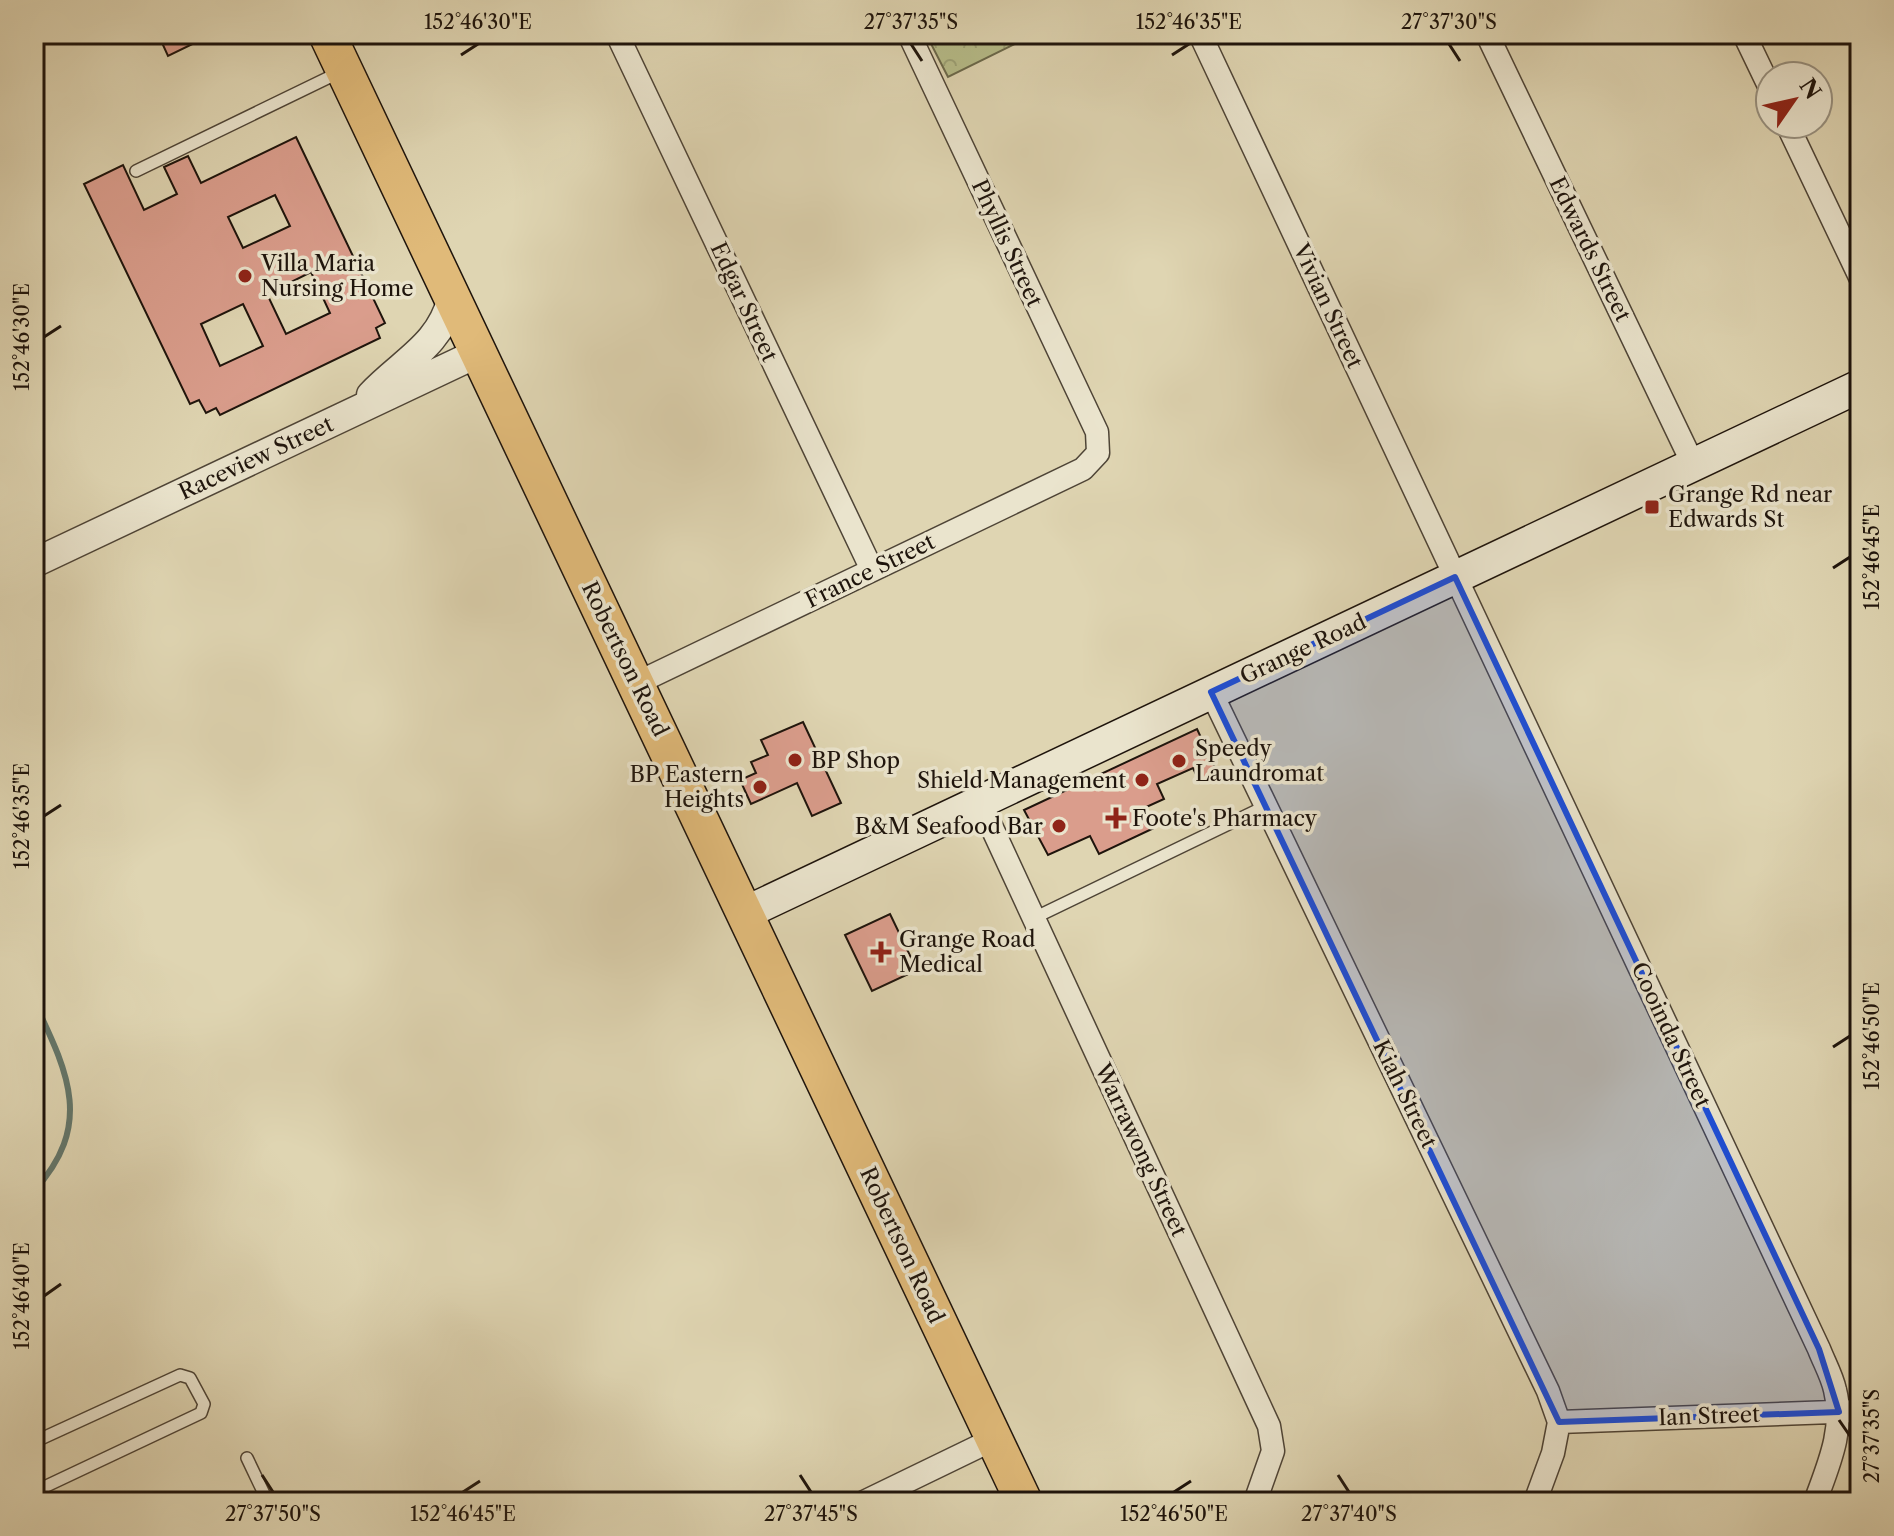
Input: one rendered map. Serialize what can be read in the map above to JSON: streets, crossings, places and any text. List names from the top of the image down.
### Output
{
  "streets": {
    "main road": ["Grange Road", "Robertson Road"],
    "street": [
      "Phyllis Street",
      "Edwards Street",
      "Edgar Street",
      "Vivian Street",
      "Raceview Street",
      "France Street",
      "Cooinda Street",
      "Kiah Street",
      "Warrawong Street",
      "Ian Street"
    ]
  },
  "crossings": [
    ["Phyllis Street", "France Street"],
    ["Edwards Street", "Grange Road"],
    ["Edgar Street", "France Street"],
    ["Vivian Street", "Grange Road"],
    ["Vivian Street", "Cooinda Street"],
    ["Raceview Street", "Robertson Road"],
    ["France Street", "Robertson Road"],
    ["Grange Road", "Robertson Road"],
    ["Grange Road", "Cooinda Street"],
    ["Grange Road", "Kiah Street"],
    ["Grange Road", "Warrawong Street"],
    ["Cooinda Street", "Ian Street"],
    ["Kiah Street", "Ian Street"]
  ],
  "places": {
    "other": [
      "Villa Maria Nursing Home",
      "BP Shop",
      "Speedy Laundromat",
      "Shield Management",
      "BP Eastern Heights",
      "B&M Seafood Bar"
    ],
    "transit": ["Grange Rd near Edwards St"],
    "health": ["Foote's Pharmacy", "Grange Road Medical"]
  },
  "north": "top right",
  "coordinates": [
    "152°46'30\"E",
    "27°37'35\"S",
    "152°46'35\"E",
    "27°37'30\"S",
    "152°46'45\"E",
    "152°46'50\"E",
    "152°46'40\"E",
    "27°37'50\"S",
    "27°37'45\"S",
    "27°37'40\"S"
  ]
}
